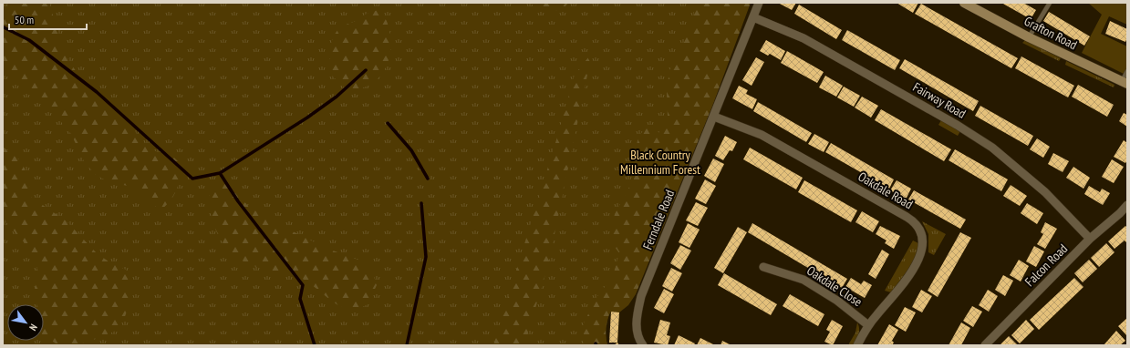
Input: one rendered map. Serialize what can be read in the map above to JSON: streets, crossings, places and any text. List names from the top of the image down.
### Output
{
  "streets": {
    "street": [
      "Grafton Road",
      "Fairway Road",
      "Oakdale Road",
      "Ferndale Road",
      "Falcon Road",
      "Oakdale Close"
    ]
  },
  "crossings": [
    ["Fairway Road", "Ferndale Road"],
    ["Fairway Road", "Falcon Road"],
    ["Oakdale Road", "Ferndale Road"],
    ["Oakdale Road", "Oakdale Close"]
  ],
  "parks": ["Black Country Millennium Forest"],
  "scale_bar": "50 m",
  "north": "bottom right"
}
